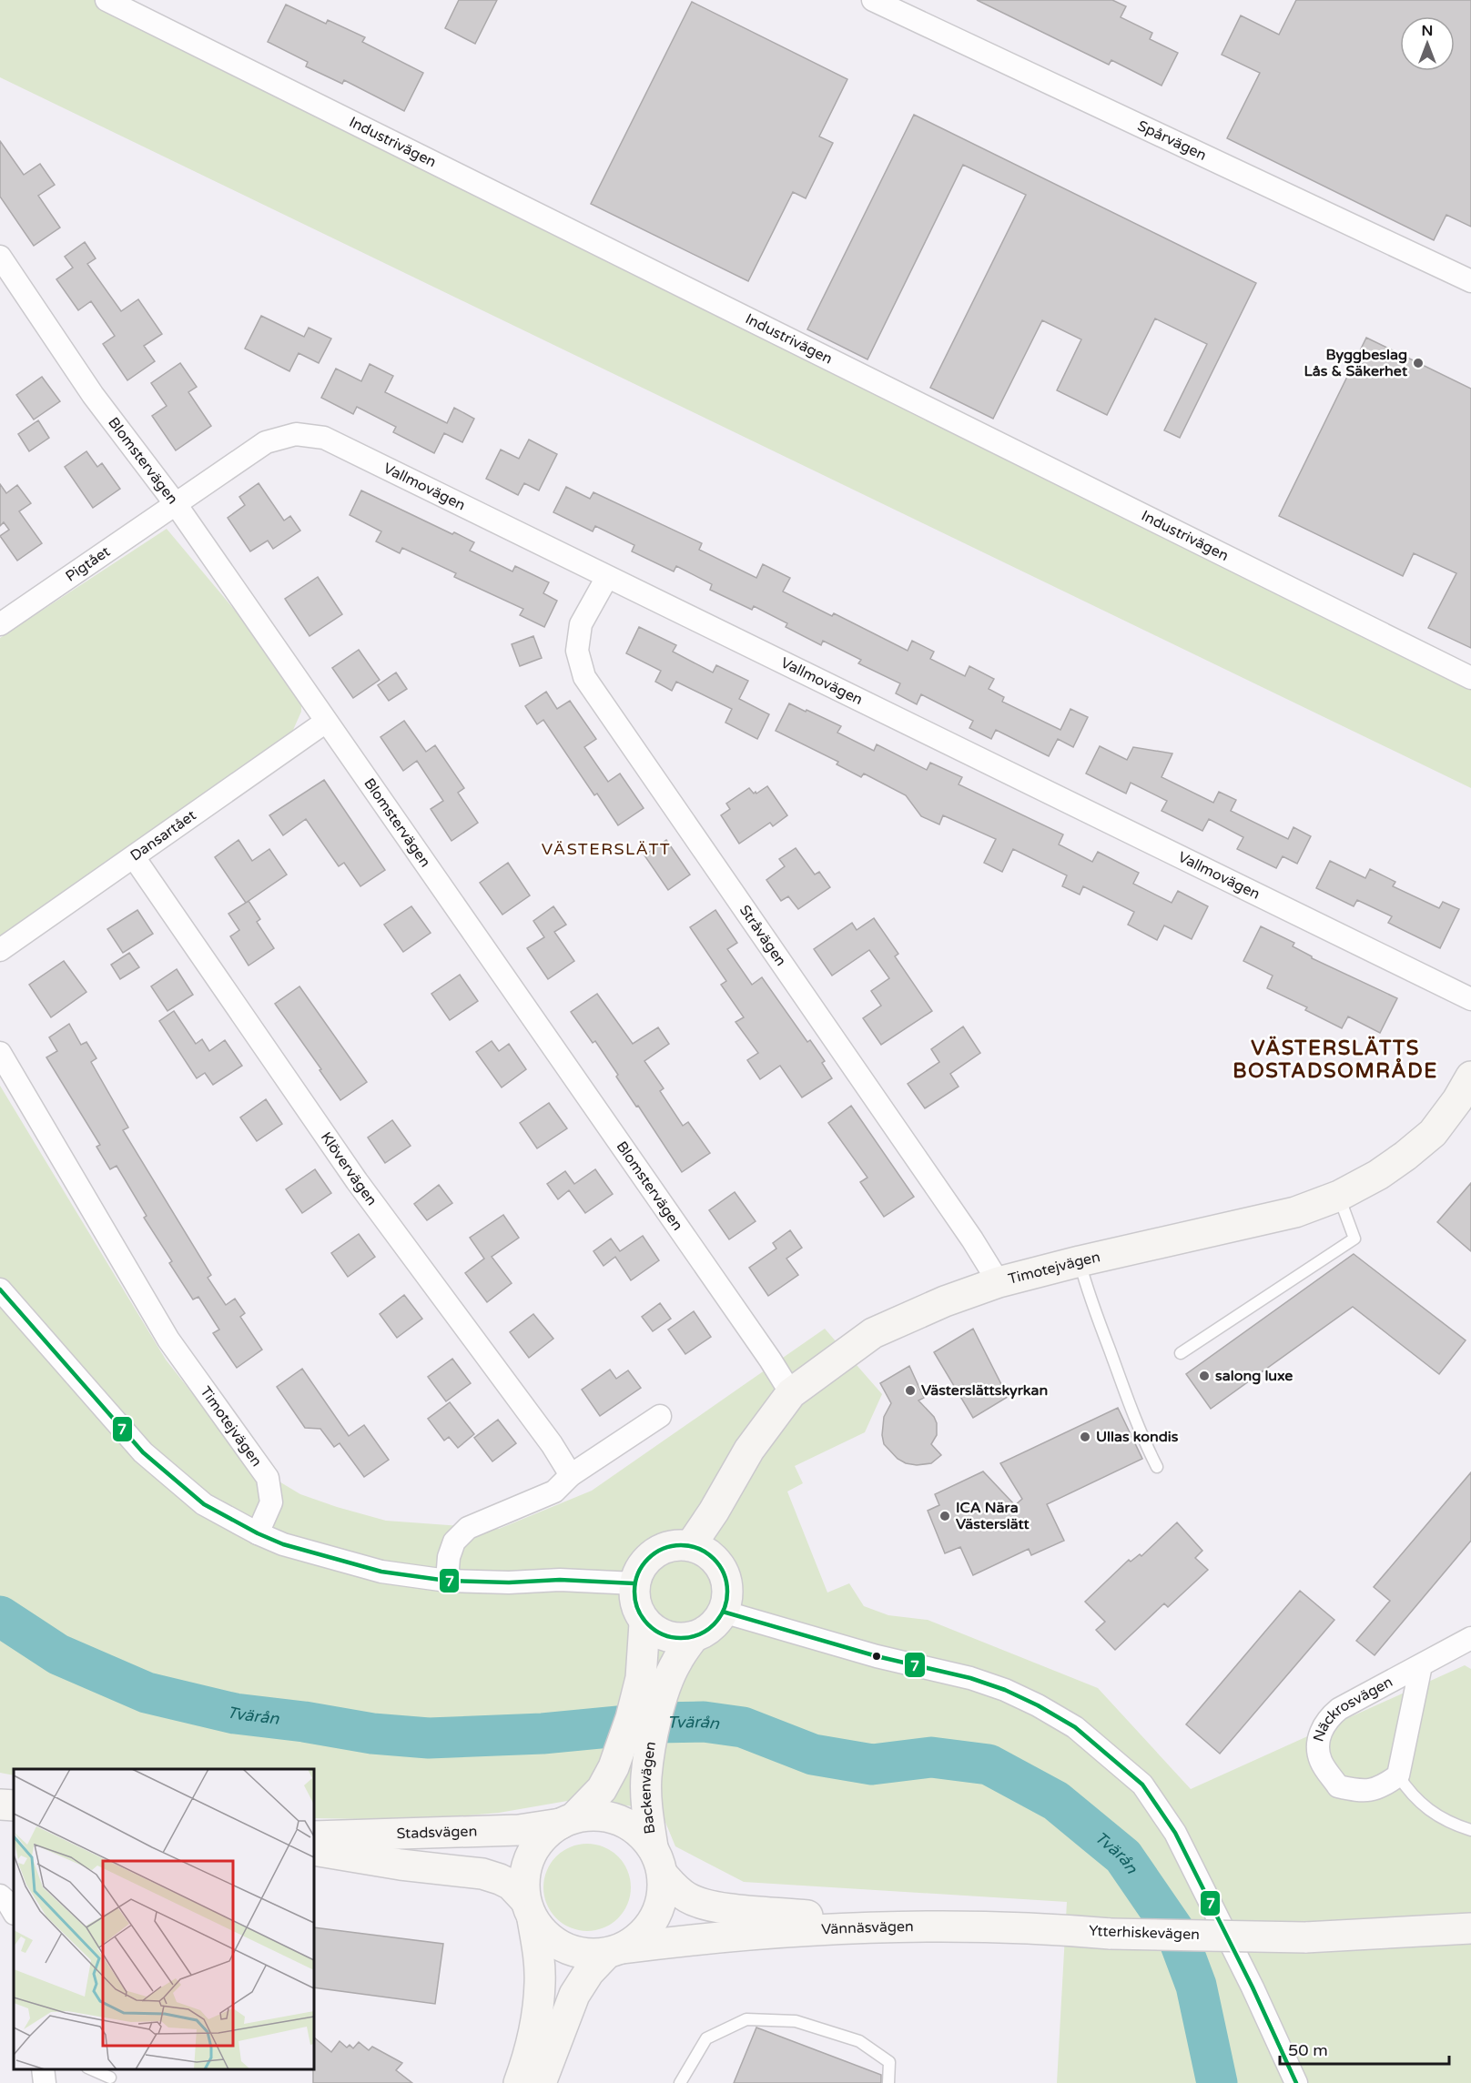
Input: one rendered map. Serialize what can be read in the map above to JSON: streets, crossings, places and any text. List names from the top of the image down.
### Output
{
  "streets": {
    "street": [
      "Spårvägen",
      "Industrivägen",
      "Blomstervägen",
      "Vallmovägen",
      "Pigtået",
      "Dansartået",
      "Stråvägen",
      "Klövervägen",
      "Timotejvägen",
      "Näckrosvägen",
      "Backenvägen",
      "Stadsvägen",
      "Vännäsvägen",
      "Ytterhiskevägen"
    ]
  },
  "crossings": [
    ["Blomstervägen", "Vallmovägen"],
    ["Blomstervägen", "Pigtået"],
    ["Blomstervägen", "Dansartået"],
    ["Blomstervägen", "Timotejvägen"],
    ["Vallmovägen", "Pigtået"],
    ["Vallmovägen", "Stråvägen"],
    ["Dansartået", "Klövervägen"],
    ["Stråvägen", "Timotejvägen"],
    ["Timotejvägen", "Backenvägen"],
    ["Backenvägen", "Stadsvägen"],
    ["Backenvägen", "Vännäsvägen"],
    ["Stadsvägen", "Vännäsvägen"],
    ["Vännäsvägen", "Ytterhiskevägen"]
  ],
  "districts": ["VÄSTERSLÄTT", "VÄSTERSLÄTTS BOSTADSOMRÅDE"],
  "water": ["Tvärån"],
  "places": [
    "Byggbeslag Lås & Säkerhet",
    "salong luxe",
    "Västerslättskyrkan",
    "Ullas kondis",
    "ICA Nära Västerslätt"
  ],
  "lines": ["transit line 7"],
  "scale_bar": "50 m",
  "north": "top"
}
